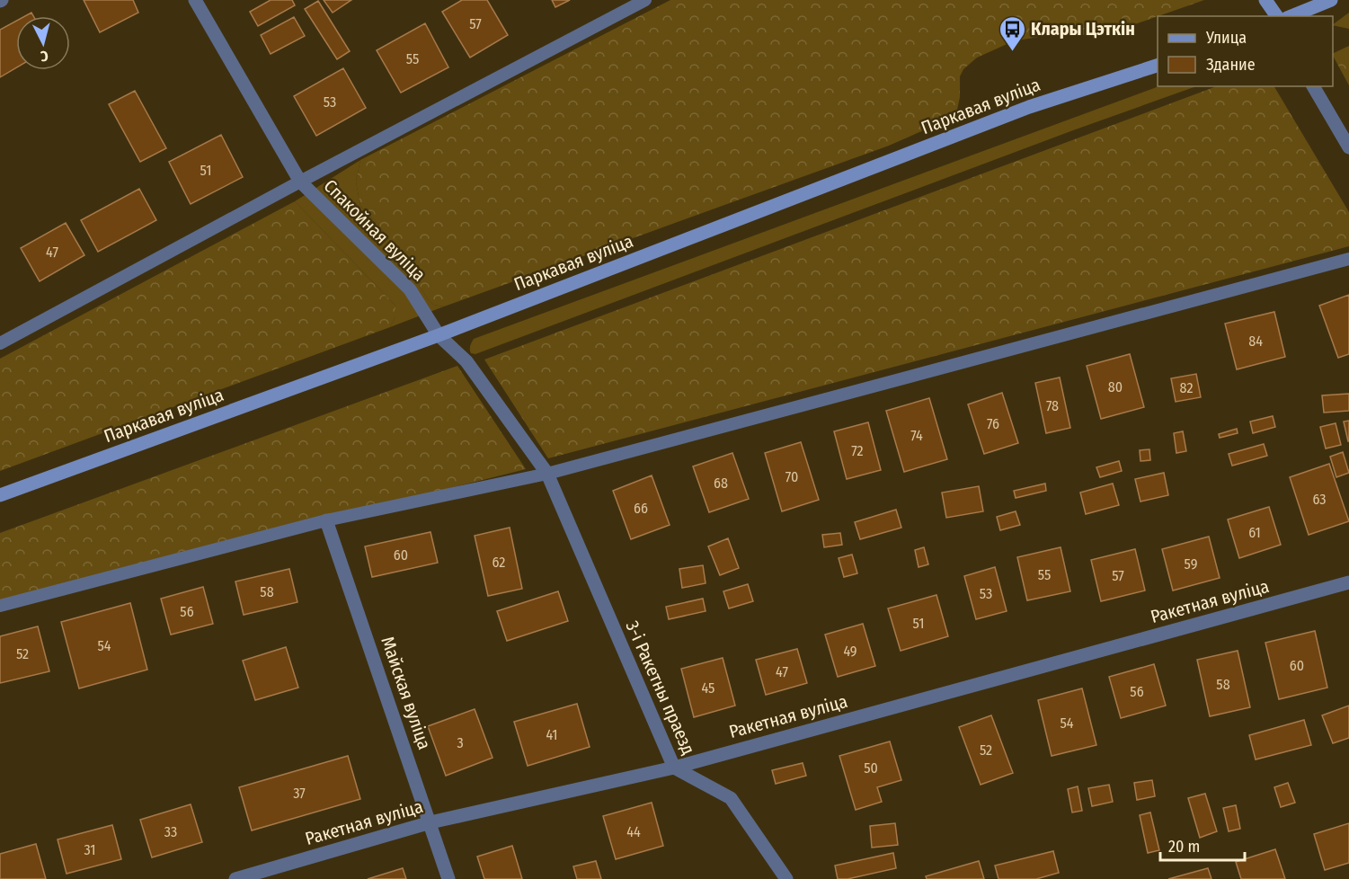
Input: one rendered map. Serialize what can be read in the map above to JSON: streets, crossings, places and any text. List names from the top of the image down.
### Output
{
  "streets": {
    "street": [
      "Паркавая вуліца",
      "Спакойная вуліца",
      "Ракетная вуліца",
      "3-і Ракетны праезд",
      "Майская вуліца"
    ]
  },
  "crossings": [
    ["Паркавая вуліца", "Спакойная вуліца"],
    ["Спакойная вуліца", "3-і Ракетны праезд"],
    ["Ракетная вуліца", "3-і Ракетны праезд"],
    ["Ракетная вуліца", "Майская вуліца"]
  ],
  "places": {
    "bus stop": ["Клары Цэткін"]
  },
  "house_numbers": [
    "57",
    "55",
    "53",
    "51",
    "47",
    "84",
    "80",
    "82",
    "78",
    "76",
    "74",
    "72",
    "70",
    "68",
    "63",
    "66",
    "61",
    "60",
    "62",
    "59",
    "55",
    "57",
    "58",
    "53",
    "56",
    "51",
    "54",
    "49",
    "52",
    "60",
    "47",
    "58",
    "45",
    "56",
    "54",
    "41",
    "3",
    "52",
    "50",
    "37",
    "33",
    "44",
    "31"
  ],
  "legend": ["Улица", "Здание"],
  "scale_bar": "20 m",
  "north": "bottom"
}
